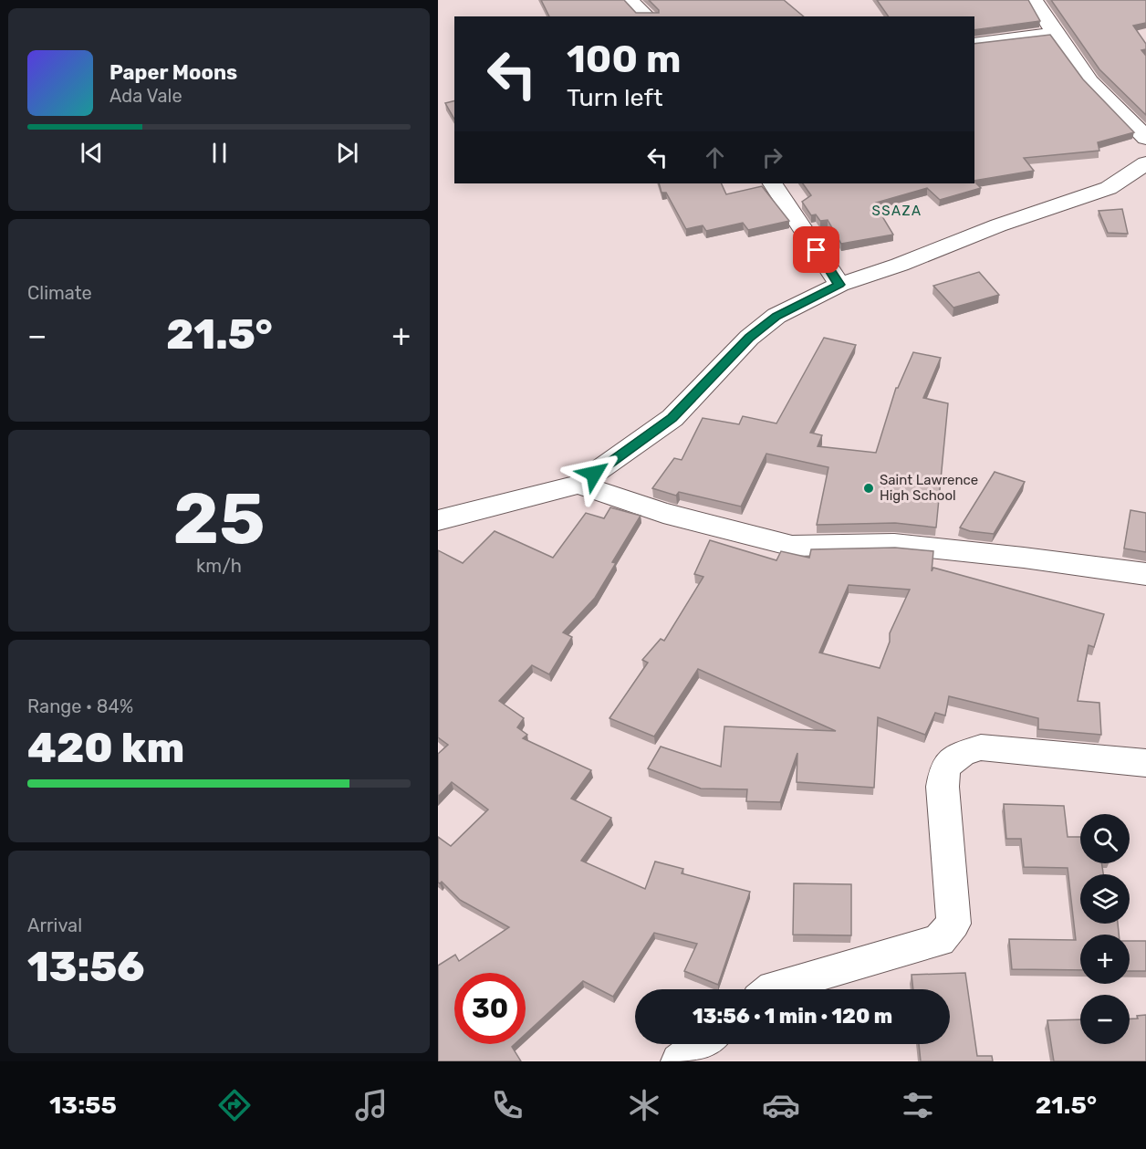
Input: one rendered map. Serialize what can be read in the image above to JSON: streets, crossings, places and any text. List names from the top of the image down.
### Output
{
  "districts": ["SSAZA"],
  "places": ["Saint Lawrence High School"],
  "page": {
    "turn": ["100 m", "Turn left"],
    "song": ["Paper Moons", "Ada Vale"],
    "tile": [
      "Climate",
      ["25", "km/h"],
      ["Range · 84%", "420 km"],
      ["Arrival", "13:56"]
    ],
    "heat": ["−", "21.5°", "+"],
    "map_buttons": ["+", "−"],
    "limit": "30",
    "trip": "13:56 · 1 min · 120 m",
    "tabs": ["13:55", "21.5°"]
  }
}
